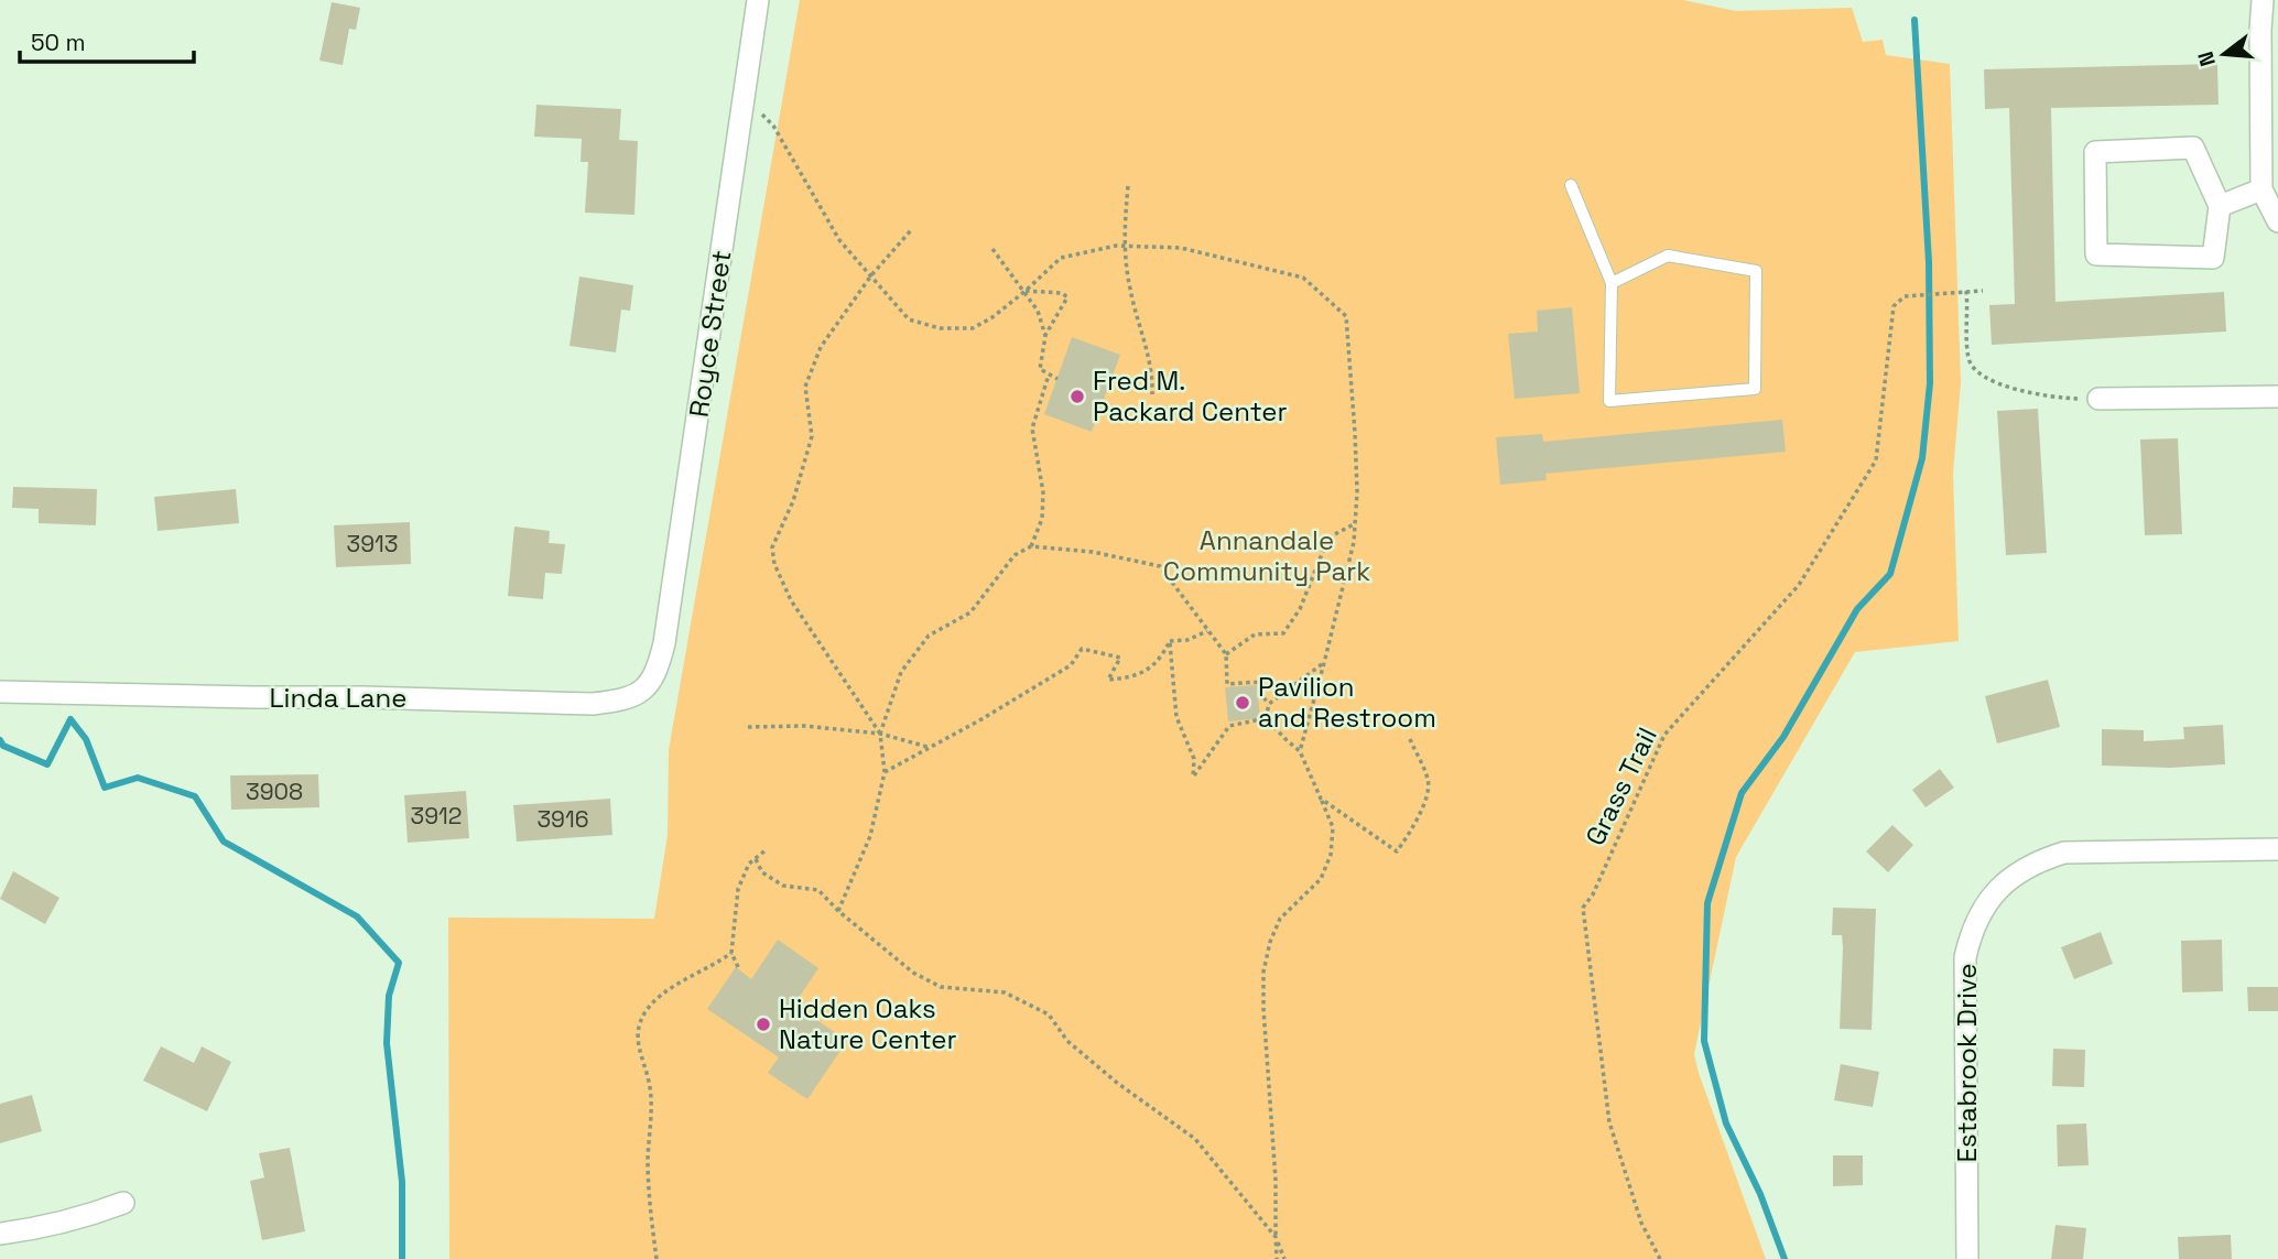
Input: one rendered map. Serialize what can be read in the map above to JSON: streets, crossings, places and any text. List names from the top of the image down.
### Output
{
  "streets": {
    "street": ["Royce Street", "Linda Lane", "Estabrook Drive"],
    "path": ["Grass Trail"]
  },
  "crossings": [
    ["Royce Street", "Linda Lane"]
  ],
  "parks": ["Annandale Community Park"],
  "places": ["Fred M. Packard Center", "Pavilion and Restroom", "Hidden Oaks Nature Center"],
  "house_numbers": [
    "3913",
    "3908",
    "3912",
    "3916"
  ],
  "scale_bar": "50 m",
  "north": "left"
}
